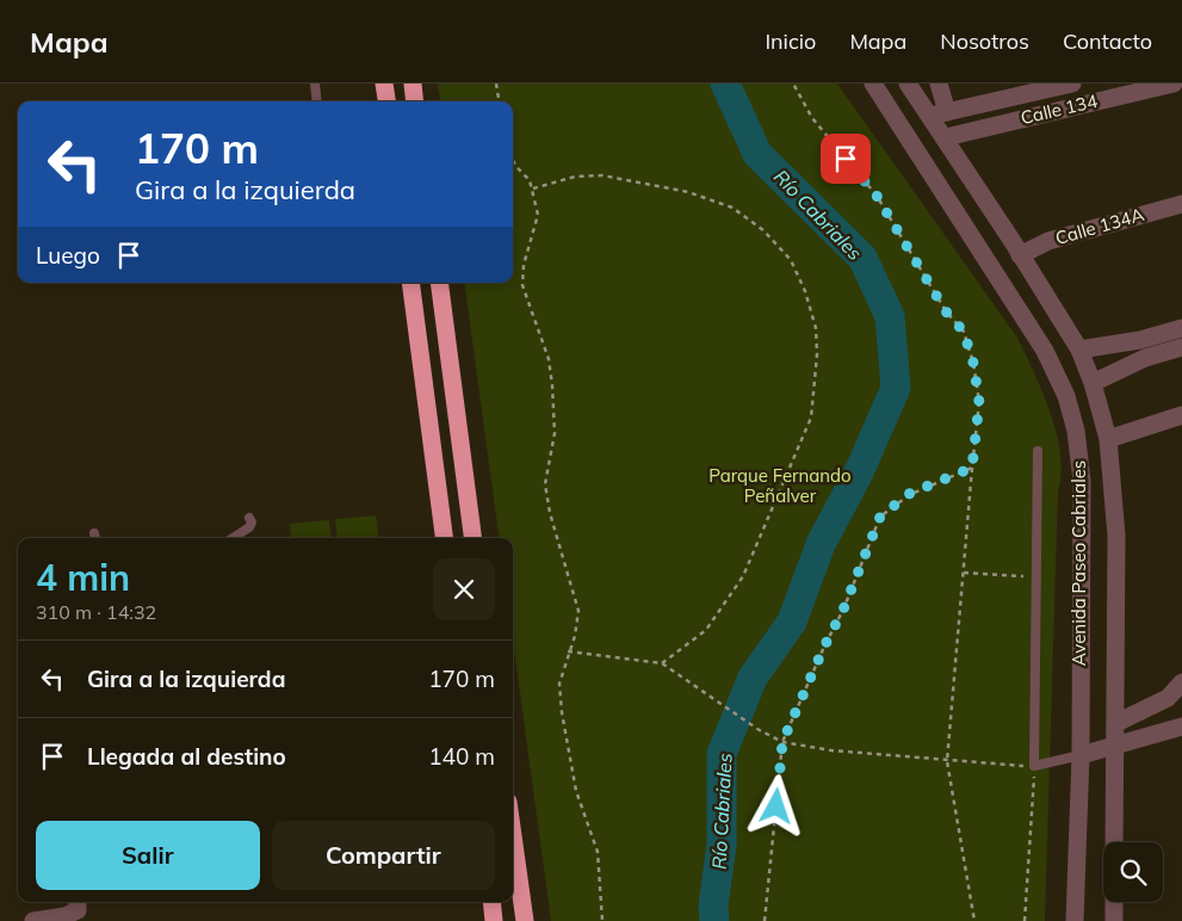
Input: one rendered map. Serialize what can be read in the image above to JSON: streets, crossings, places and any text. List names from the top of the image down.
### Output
{
  "streets": {
    "street": ["Calle 134", "Calle 134A", "Avenida Paseo Cabriales"]
  },
  "crossings": [
    ["Calle 134", "Avenida Paseo Cabriales"],
    ["Calle 134A", "Avenida Paseo Cabriales"]
  ],
  "water": ["Río Cabriales"],
  "parks": ["Parque Fernando Peñalver"],
  "page": {
    "header": "Mapa",
    "nav": [
      "Inicio",
      "Mapa",
      "Nosotros",
      "Contacto"
    ],
    "turn": ["170 m", "Gira a la izquierda"],
    "then": "Luego",
    "heading": ["4 min", "310 m · 14:32"],
    "list": [
      {
        "name": "Gira a la izquierda",
        "value": "170 m"
      },
      {
        "name": "Llegada al destino",
        "value": "140 m"
      }
    ],
    "buttons": ["Salir", "Compartir"]
  }
}
